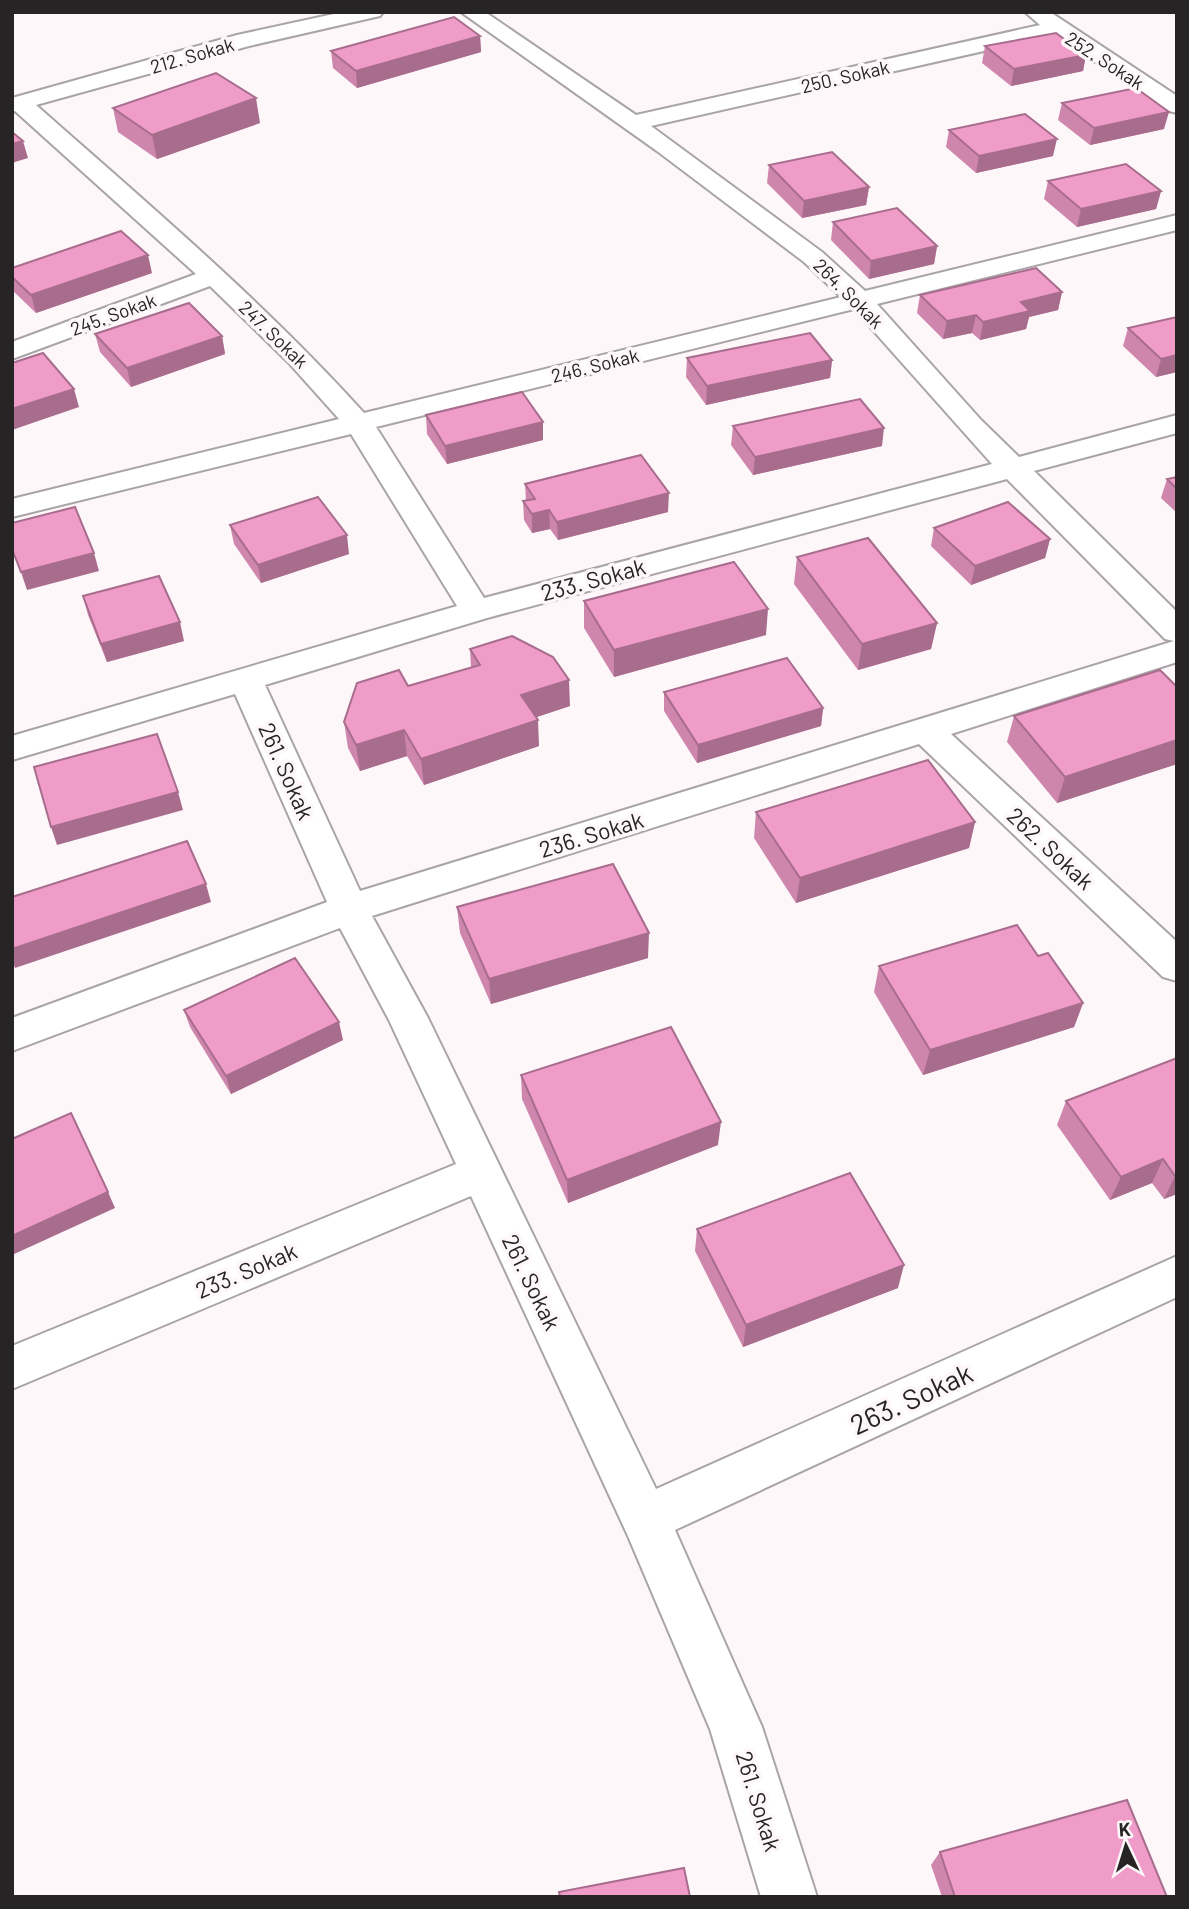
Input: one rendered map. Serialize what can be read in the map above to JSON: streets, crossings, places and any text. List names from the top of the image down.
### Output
{
  "streets": {
    "street": [
      "212. Sokak",
      "252. Sokak",
      "250. Sokak",
      "264. Sokak",
      "245. Sokak",
      "247. Sokak",
      "246. Sokak",
      "233. Sokak",
      "261. Sokak",
      "236. Sokak",
      "262. Sokak",
      "263. Sokak"
    ]
  },
  "crossings": [
    ["212. Sokak", "247. Sokak"],
    ["252. Sokak", "250. Sokak"],
    ["250. Sokak", "264. Sokak"],
    ["264. Sokak", "246. Sokak"],
    ["264. Sokak", "233. Sokak"],
    ["245. Sokak", "247. Sokak"],
    ["247. Sokak", "246. Sokak"],
    ["247. Sokak", "233. Sokak"],
    ["233. Sokak", "261. Sokak"],
    ["261. Sokak", "236. Sokak"],
    ["261. Sokak", "263. Sokak"],
    ["236. Sokak", "262. Sokak"]
  ],
  "north": "top"
}
